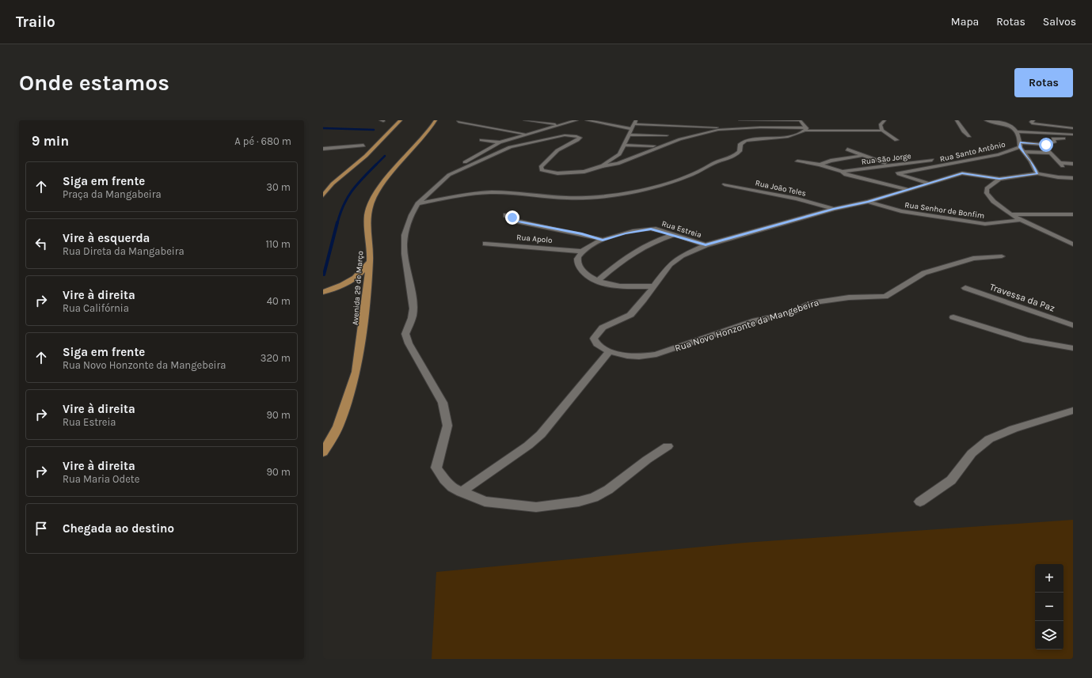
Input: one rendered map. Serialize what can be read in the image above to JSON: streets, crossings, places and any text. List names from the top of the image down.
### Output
{
  "streets": {
    "main road": ["Avenida 29 de Março"],
    "street": [
      "Rua Santo Antônio",
      "Rua São Jorge",
      "Rua João Teles",
      "Rua Senhor de Bonfim",
      "Rua Estreia",
      "Rua Apolo",
      "Travessa da Paz",
      "Rua Novo Honzonte da Mangebeira"
    ]
  },
  "crossings": [
    ["Rua João Teles", "Rua Novo Honzonte da Mangebeira"],
    ["Rua Senhor de Bonfim", "Rua Novo Honzonte da Mangebeira"],
    ["Rua Estreia", "Rua Apolo"],
    ["Rua Estreia", "Rua Novo Honzonte da Mangebeira"]
  ],
  "page": {
    "header": "Trailo",
    "nav": ["Mapa", "Rotas", "Salvos"],
    "buttons": "Rotas",
    "title": "Onde estamos",
    "heading": ["9 min", "A pé · 680 m"],
    "list": [
      ["Siga em frente", "Praça da Mangabeira", "30 m"],
      ["Vire à esquerda", "Rua Direta da Mangabeira", "110 m"],
      ["Vire à direita", "Rua Califórnia", "40 m"],
      ["Siga em frente", "Rua Novo Honzonte da Mangebeira", "320 m"],
      ["Vire à direita", "Rua Estreia", "90 m"],
      ["Vire à direita", "Rua Maria Odete", "90 m"],
      "Chegada ao destino"
    ],
    "map_buttons": ["+", "−"]
  }
}
